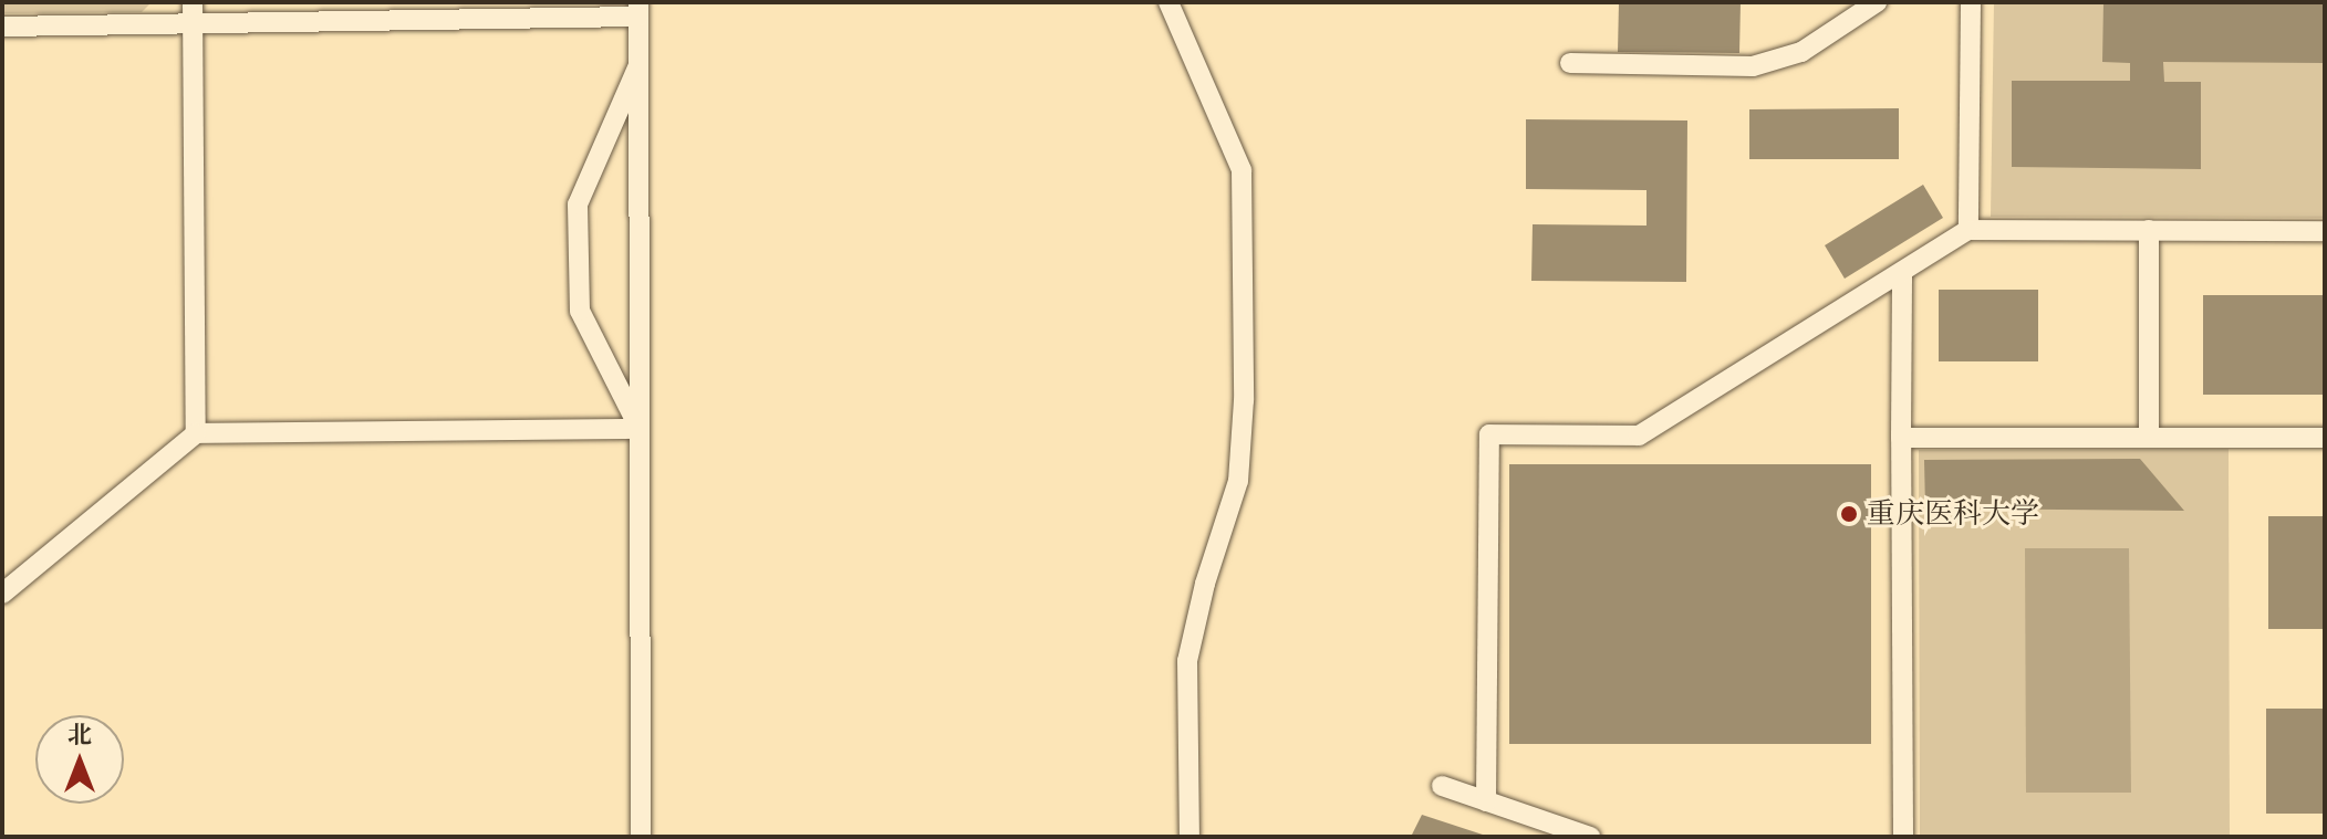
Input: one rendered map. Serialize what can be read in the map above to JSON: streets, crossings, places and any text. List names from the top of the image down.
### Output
{
  "places": ["重庆医科大学"],
  "north": "top"
}
